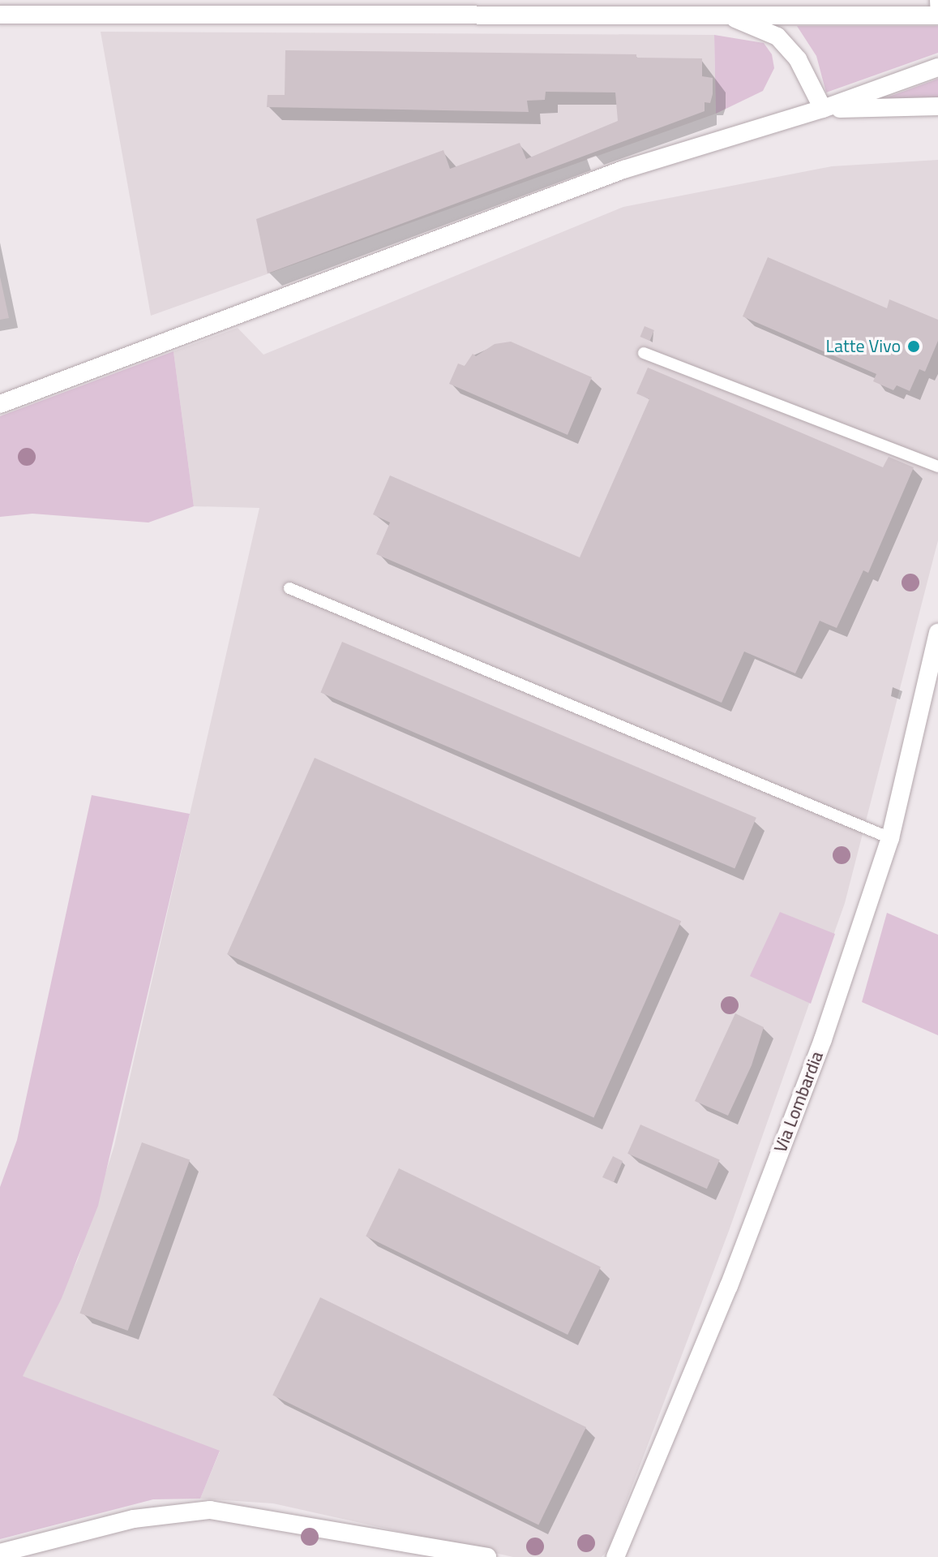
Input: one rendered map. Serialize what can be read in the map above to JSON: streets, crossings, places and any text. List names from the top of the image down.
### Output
{
  "streets": {
    "street": ["Via Lombardia"]
  },
  "places": ["Latte Vivo"]
}
